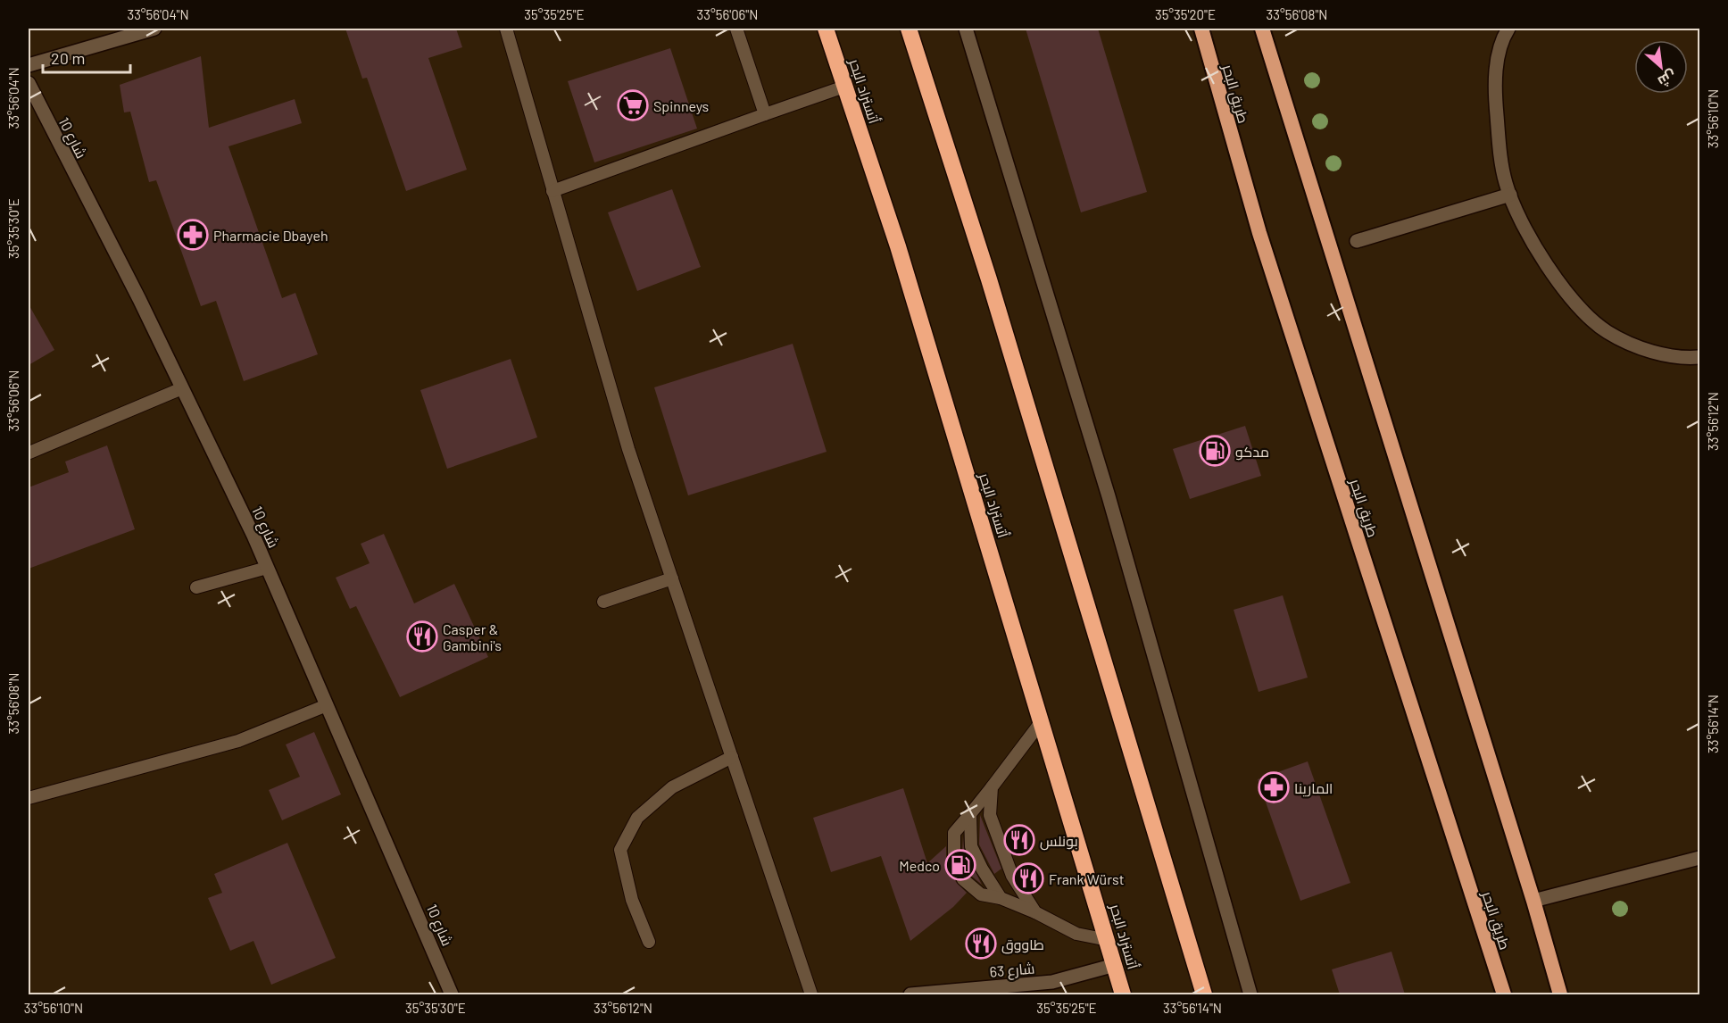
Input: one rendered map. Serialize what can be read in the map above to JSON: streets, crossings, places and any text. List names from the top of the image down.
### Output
{
  "streets": {
    "highway": ["أتستراد البحر", "طريق البحر"],
    "street": ["شارع 10", "شارع 63"]
  },
  "crossings": [
    ["أتستراد البحر", "شارع 63"]
  ],
  "places": {
    "supermarket": ["Spinneys"],
    "pharmacy": ["Pharmacie Dbayeh", "المارينا"],
    "fuel station": ["مدكو", "Medco"],
    "restaurant": [
      "Casper & Gambini's",
      "بونلس",
      "Frank Würst",
      "طاووق"
    ]
  },
  "scale_bar": "20 m",
  "north": "bottom right",
  "coordinates": [
    "33°56'04\"N",
    "35°35'25\"E",
    "33°56'06\"N",
    "35°35'20\"E",
    "33°56'08\"N",
    "33°56'10\"N",
    "35°35'30\"E",
    "33°56'12\"N",
    "33°56'14\"N"
  ]
}
